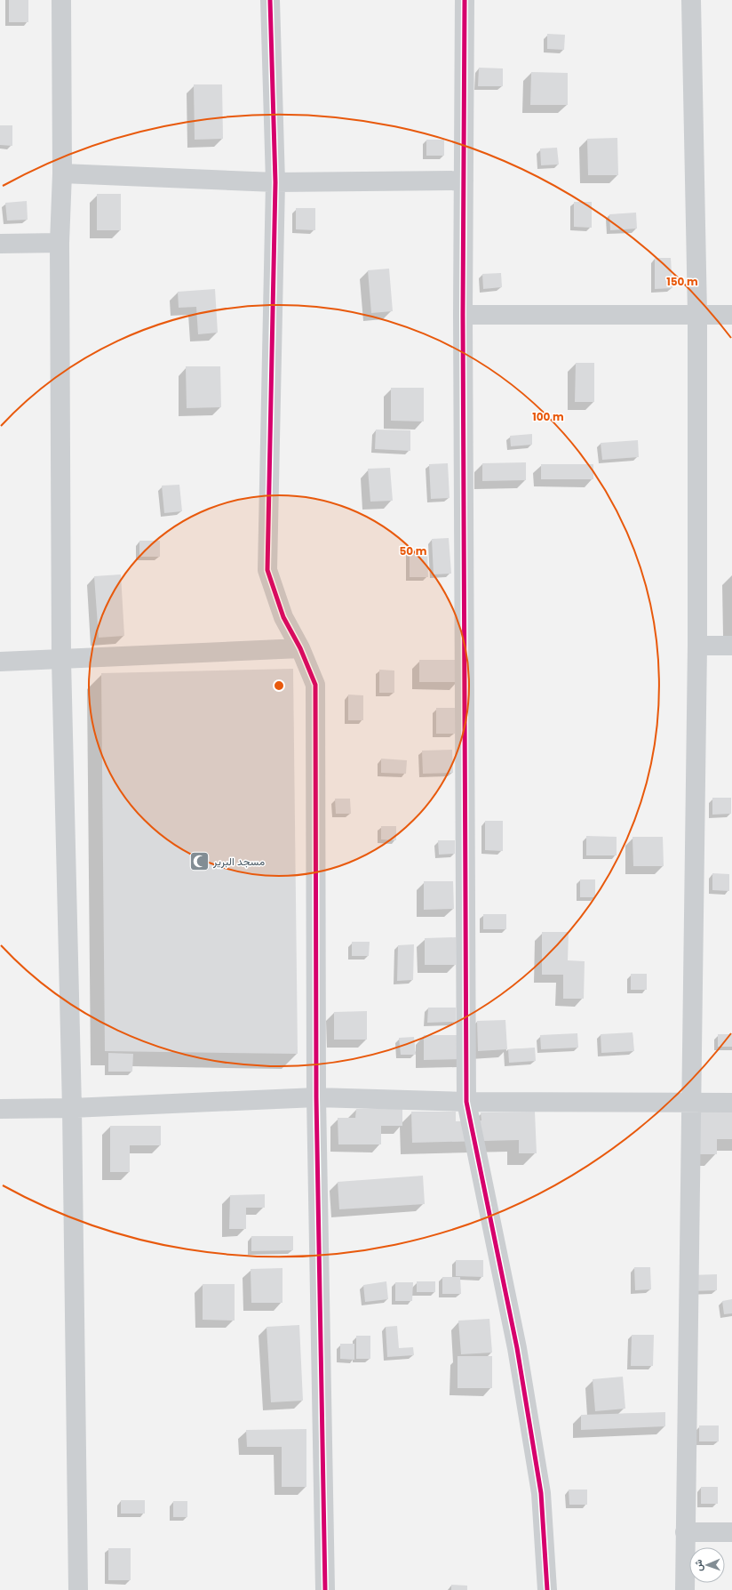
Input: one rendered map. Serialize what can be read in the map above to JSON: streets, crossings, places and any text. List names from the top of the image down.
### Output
{
  "places": {
    "mosque": ["مسجد البرير"]
  },
  "north": "left",
  "rings": ["150 m", "100 m", "50 m"]
}
